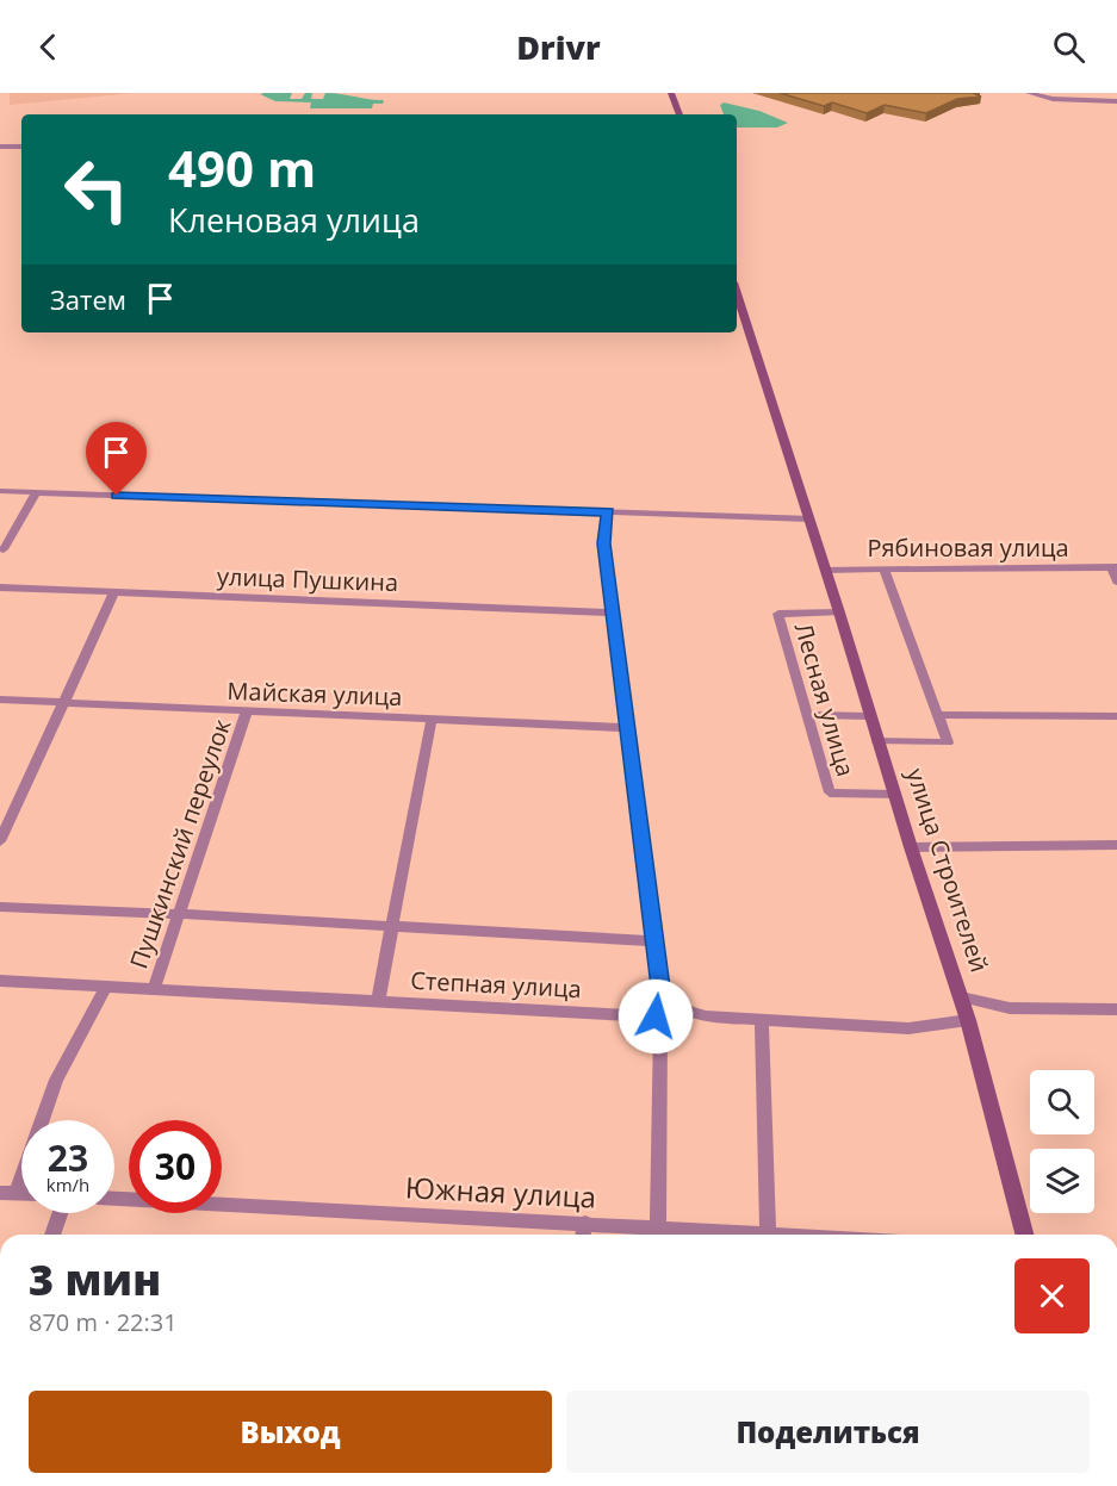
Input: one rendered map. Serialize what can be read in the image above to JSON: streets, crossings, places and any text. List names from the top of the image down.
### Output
{
  "streets": {
    "main road": ["улица Строителей"],
    "street": [
      "Рябиновая улица",
      "улица Пушкина",
      "Майская улица",
      "Лесная улица",
      "Пушкинский переулок",
      "Степная улица",
      "Южная улица"
    ]
  },
  "crossings": [
    ["Рябиновая улица", "улица Строителей"],
    ["Майская улица", "Пушкинский переулок"],
    ["Лесная улица", "улица Строителей"],
    ["Пушкинский переулок", "Степная улица"]
  ],
  "page": {
    "header": "Drivr",
    "turn": ["490 m", "Кленовая улица"],
    "then": "Затем",
    "speed": "23 km/h",
    "limit": "30",
    "heading": ["3 мин", "870 m · 22:31"],
    "buttons": ["Выход", "Поделиться"]
  }
}
